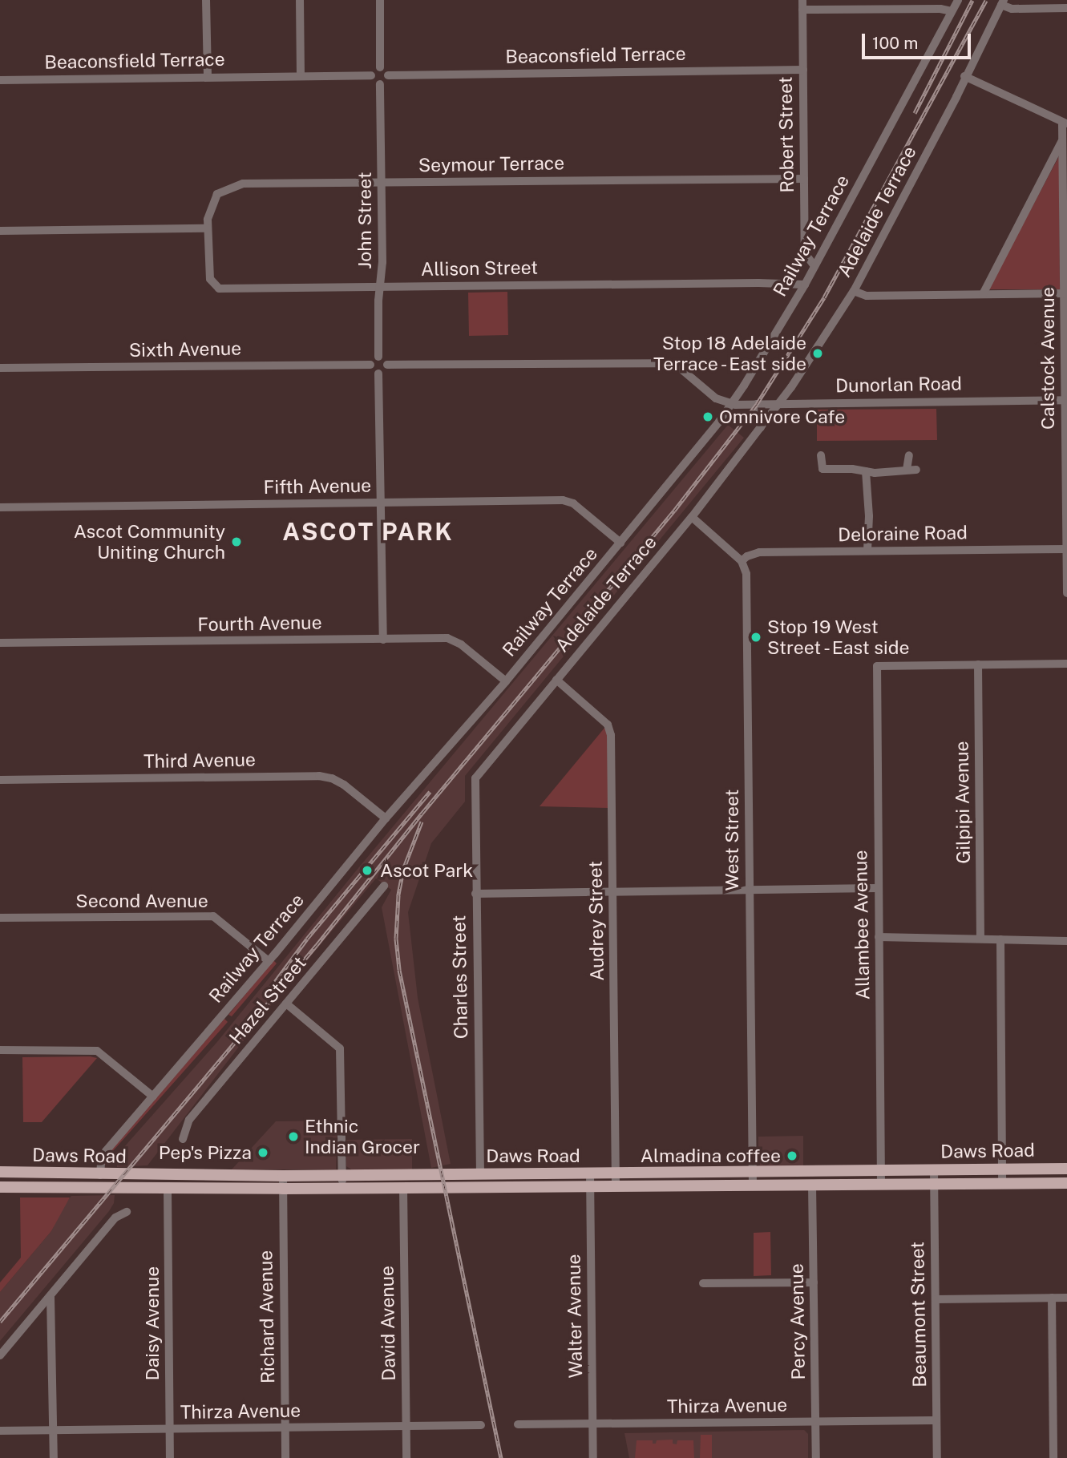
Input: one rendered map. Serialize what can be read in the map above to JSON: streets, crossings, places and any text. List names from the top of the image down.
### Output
{
  "streets": {
    "main road": ["Daws Road"],
    "street": [
      "Beaconsfield Terrace",
      "Robert Street",
      "Seymour Terrace",
      "Adelaide Terrace",
      "John Street",
      "Railway Terrace",
      "Allison Street",
      "Sixth Avenue",
      "Calstock Avenue",
      "Dunorlan Road",
      "Fifth Avenue",
      "Deloraine Road",
      "Fourth Avenue",
      "Third Avenue",
      "Gilpipi Avenue",
      "West Street",
      "Second Avenue",
      "Audrey Street",
      "Allambee Avenue",
      "Charles Street",
      "Hazel Street",
      "Beaumont Street",
      "Walter Avenue",
      "Richard Avenue",
      "Percy Avenue",
      "Daisy Avenue",
      "David Avenue",
      "Thirza Avenue"
    ]
  },
  "crossings": [
    ["Beaconsfield Terrace", "Robert Street"],
    ["Beaconsfield Terrace", "John Street"],
    ["Robert Street", "Seymour Terrace"],
    ["Robert Street", "Railway Terrace"],
    ["Seymour Terrace", "John Street"],
    ["Seymour Terrace", "Allison Street"],
    ["Adelaide Terrace", "Dunorlan Road"],
    ["Adelaide Terrace", "Audrey Street"],
    ["Adelaide Terrace", "Charles Street"],
    ["John Street", "Allison Street"],
    ["John Street", "Sixth Avenue"],
    ["Railway Terrace", "Allison Street"],
    ["Railway Terrace", "Dunorlan Road"],
    ["Railway Terrace", "Fifth Avenue"],
    ["Railway Terrace", "Fourth Avenue"],
    ["Railway Terrace", "Third Avenue"],
    ["Railway Terrace", "Second Avenue"],
    ["Railway Terrace", "Daws Road"],
    ["Calstock Avenue", "Dunorlan Road"],
    ["Calstock Avenue", "Deloraine Road"],
    ["Deloraine Road", "West Street"],
    ["Gilpipi Avenue", "Allambee Avenue"],
    ["West Street", "Daws Road"],
    ["Audrey Street", "Daws Road"],
    ["Allambee Avenue", "Daws Road"],
    ["Charles Street", "Daws Road"],
    ["Daws Road", "Beaumont Street"],
    ["Daws Road", "Walter Avenue"],
    ["Daws Road", "Richard Avenue"],
    ["Daws Road", "Percy Avenue"],
    ["Daws Road", "Daisy Avenue"],
    ["Daws Road", "David Avenue"],
    ["Beaumont Street", "Thirza Avenue"],
    ["Walter Avenue", "Thirza Avenue"],
    ["Richard Avenue", "Thirza Avenue"],
    ["Percy Avenue", "Thirza Avenue"],
    ["Daisy Avenue", "Thirza Avenue"],
    ["David Avenue", "Thirza Avenue"]
  ],
  "districts": ["ASCOT PARK"],
  "places": [
    "Stop 18 Adelaide Terrace - East side",
    "Omnivore Cafe",
    "Ascot Community Uniting Church",
    "Stop 19 West Street - East side",
    "Ascot Park",
    "Ethnic Indian Grocer",
    "Pep's Pizza",
    "Almadina coffee"
  ],
  "scale_bar": "100 m"
}
